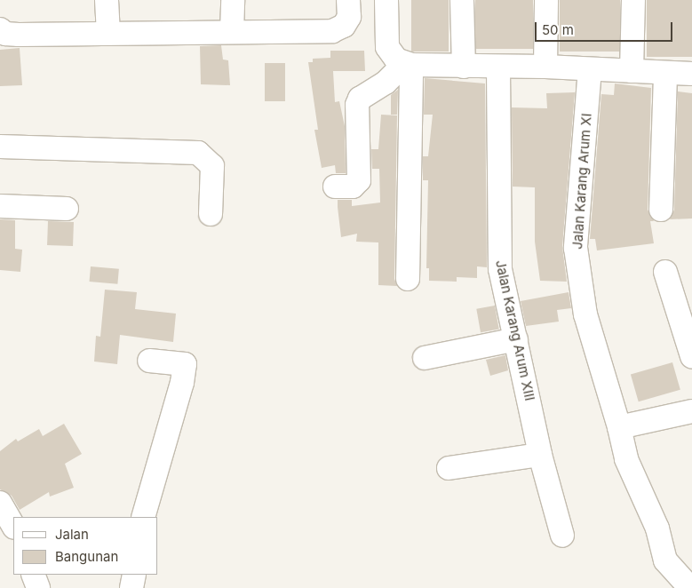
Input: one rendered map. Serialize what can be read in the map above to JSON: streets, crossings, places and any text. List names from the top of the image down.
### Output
{
  "streets": {
    "street": ["Jalan Karang Arum XI", "Jalan Karang Arum XIII"]
  },
  "legend": ["Jalan", "Bangunan"],
  "scale_bar": "50 m"
}
